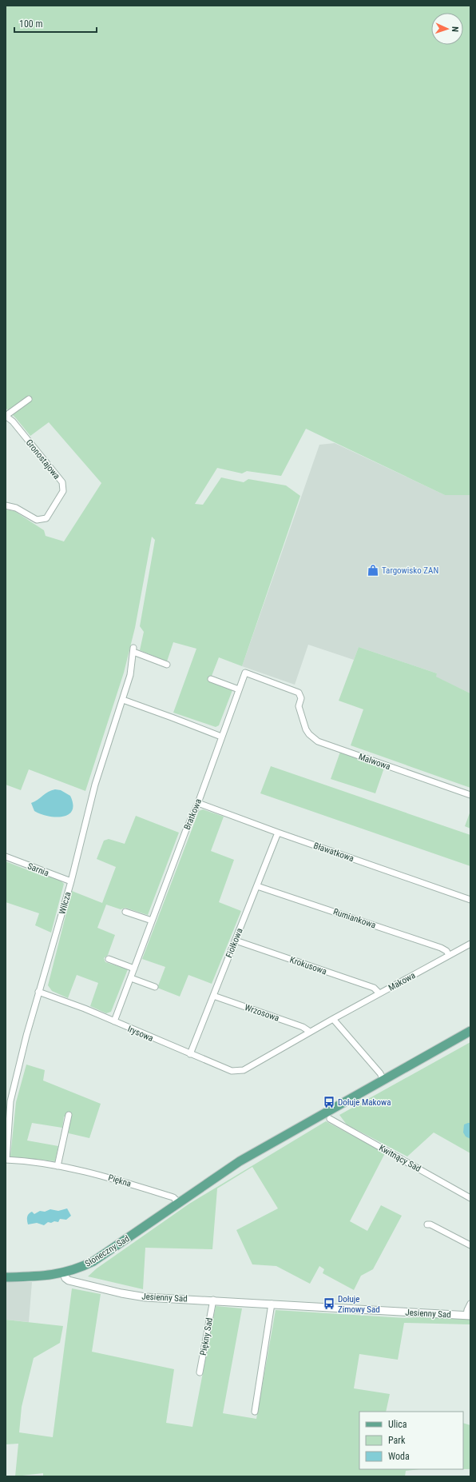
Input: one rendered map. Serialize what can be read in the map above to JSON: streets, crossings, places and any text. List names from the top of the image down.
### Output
{
  "streets": {
    "main road": ["Słoneczny Sad"],
    "street": [
      "Gronostajowa",
      "Malwowa",
      "Bratkowa",
      "Bławatkowa",
      "Sarnia",
      "Wilcza",
      "Rumiankowa",
      "Fiołkowa",
      "Krokusowa",
      "Makowa",
      "Wrzosowa",
      "Irysowa",
      "Kwitnący Sad",
      "Piękna",
      "Jesienny Sad",
      "Piękny Sad"
    ]
  },
  "crossings": [
    ["Malwowa", "Bratkowa"],
    ["Bratkowa", "Bławatkowa"],
    ["Bratkowa", "Irysowa"],
    ["Bławatkowa", "Fiołkowa"],
    ["Sarnia", "Wilcza"],
    ["Wilcza", "Irysowa"],
    ["Wilcza", "Piękna"],
    ["Rumiankowa", "Fiołkowa"],
    ["Rumiankowa", "Makowa"],
    ["Fiołkowa", "Krokusowa"],
    ["Fiołkowa", "Wrzosowa"],
    ["Fiołkowa", "Irysowa"],
    ["Krokusowa", "Makowa"],
    ["Makowa", "Wrzosowa"],
    ["Makowa", "Irysowa"],
    ["Piękna", "Słoneczny Sad"],
    ["Słoneczny Sad", "Jesienny Sad"],
    ["Jesienny Sad", "Piękny Sad"]
  ],
  "places": {
    "shop": ["Targowisko ZAN"],
    "bus stop": ["Dołuje Makowa", "Dołuje Zimowy Sad"]
  },
  "legend": ["Ulica", "Park", "Woda"],
  "scale_bar": "100 m",
  "north": "right"
}
